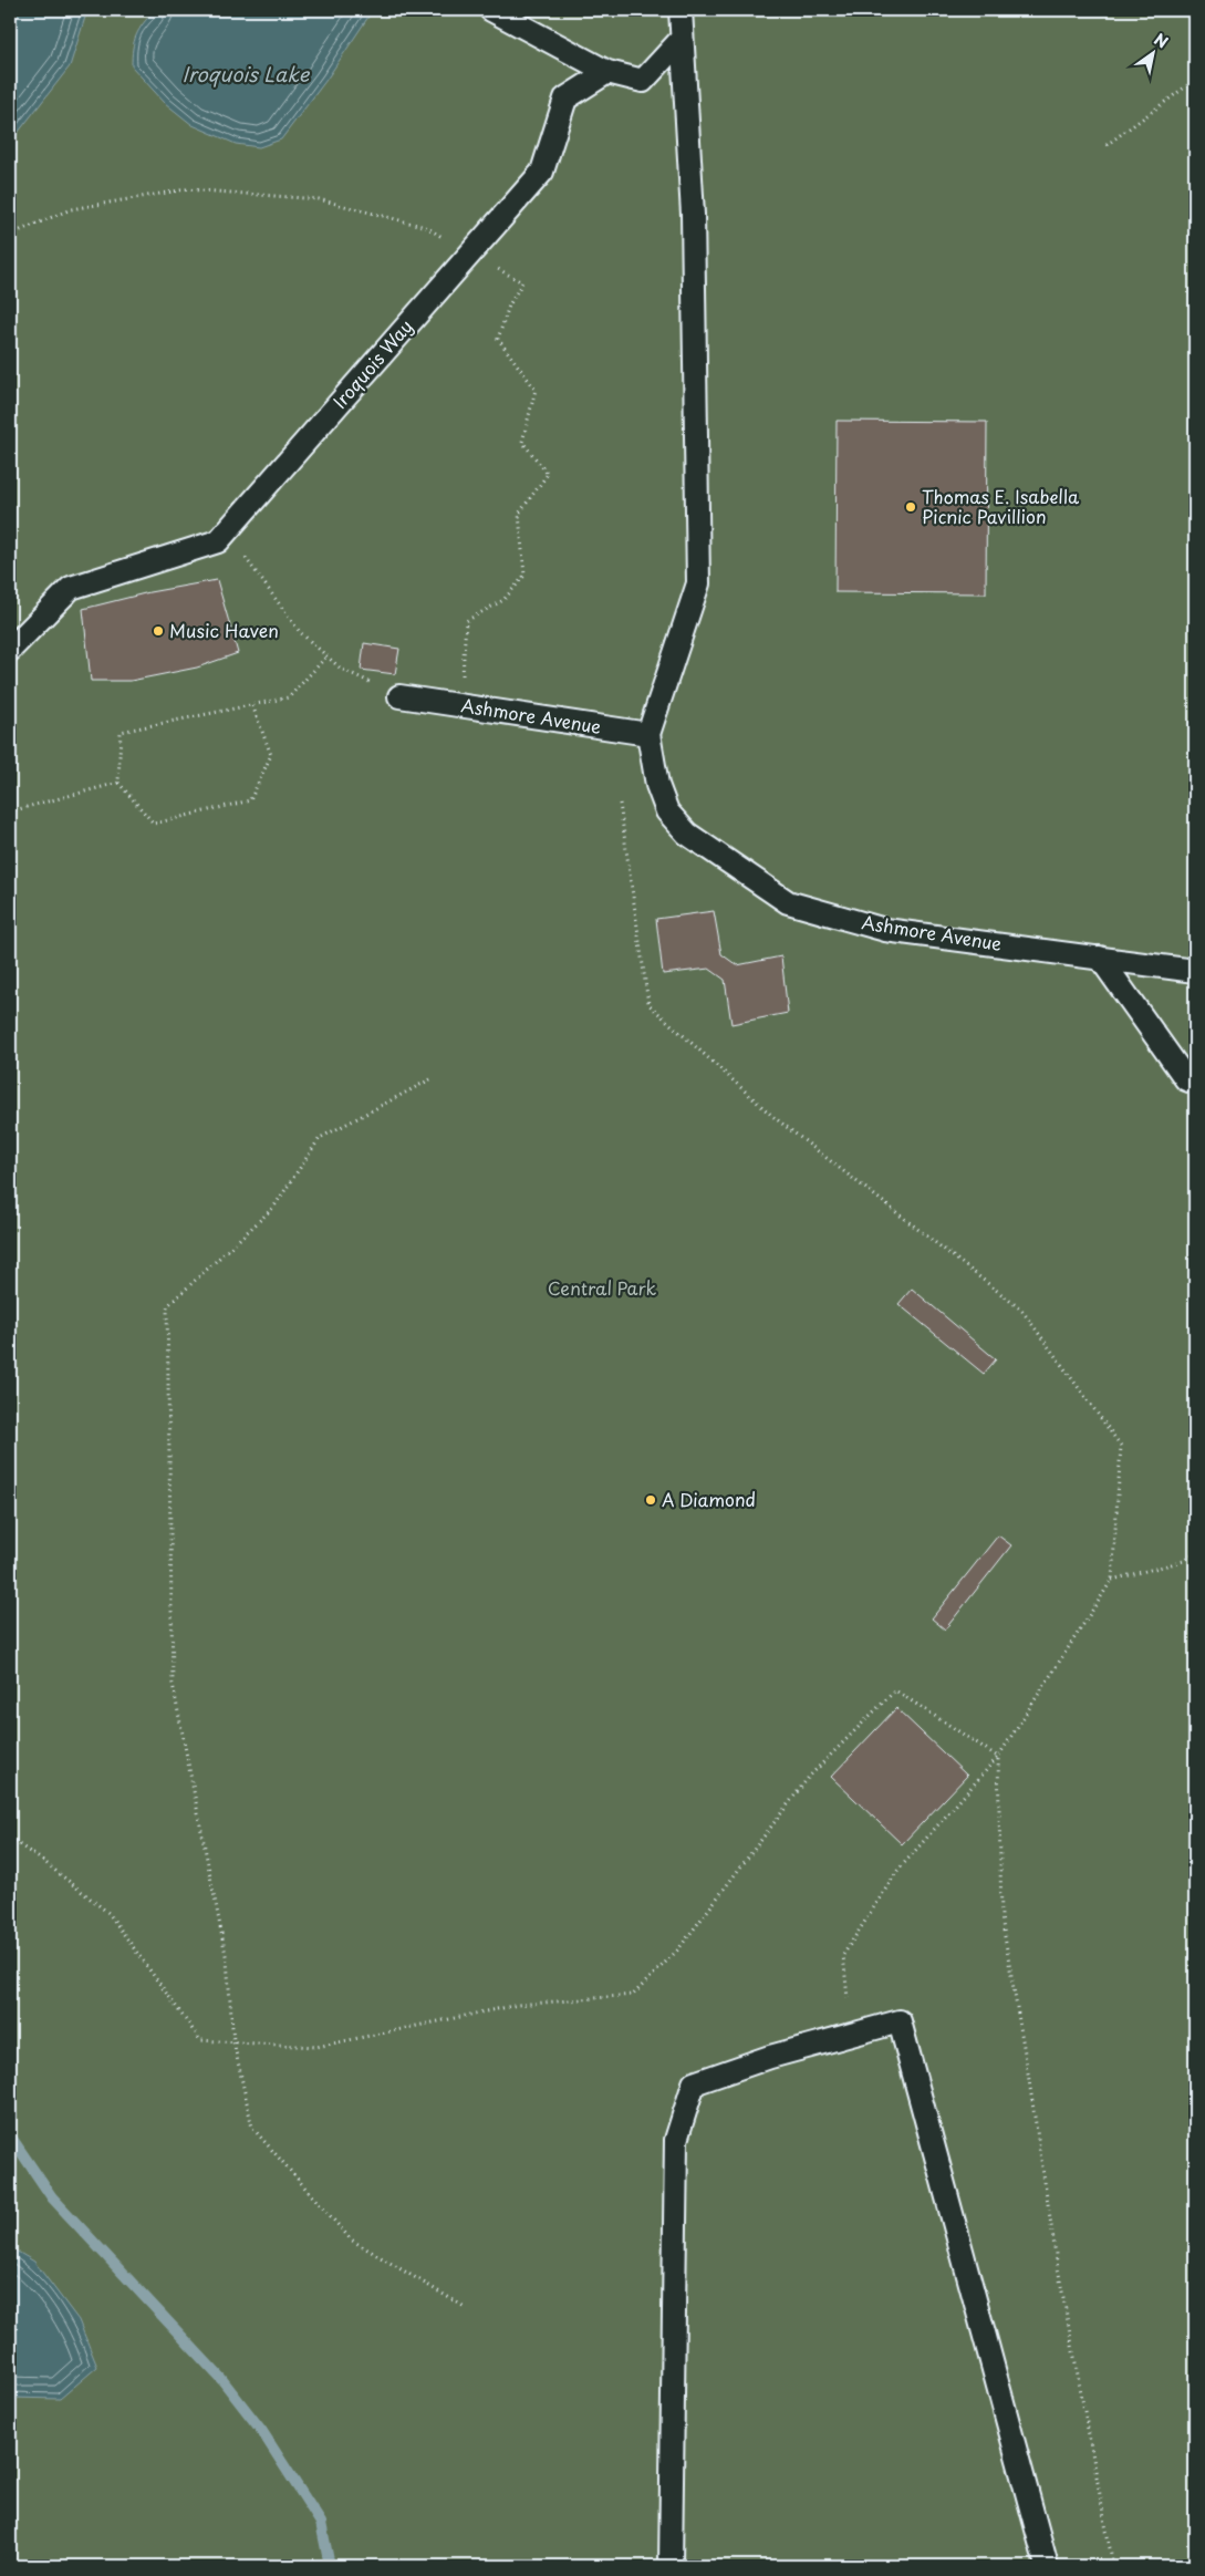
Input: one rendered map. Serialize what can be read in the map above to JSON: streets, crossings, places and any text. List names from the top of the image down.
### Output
{
  "streets": {
    "lane": ["Iroquois Way", "Ashmore Avenue"]
  },
  "water": ["Iroquois Lake"],
  "parks": ["Central Park"],
  "places": ["Thomas E. Isabella Picnic Pavillion", "Music Haven", "A Diamond"],
  "north": "top right"
}
